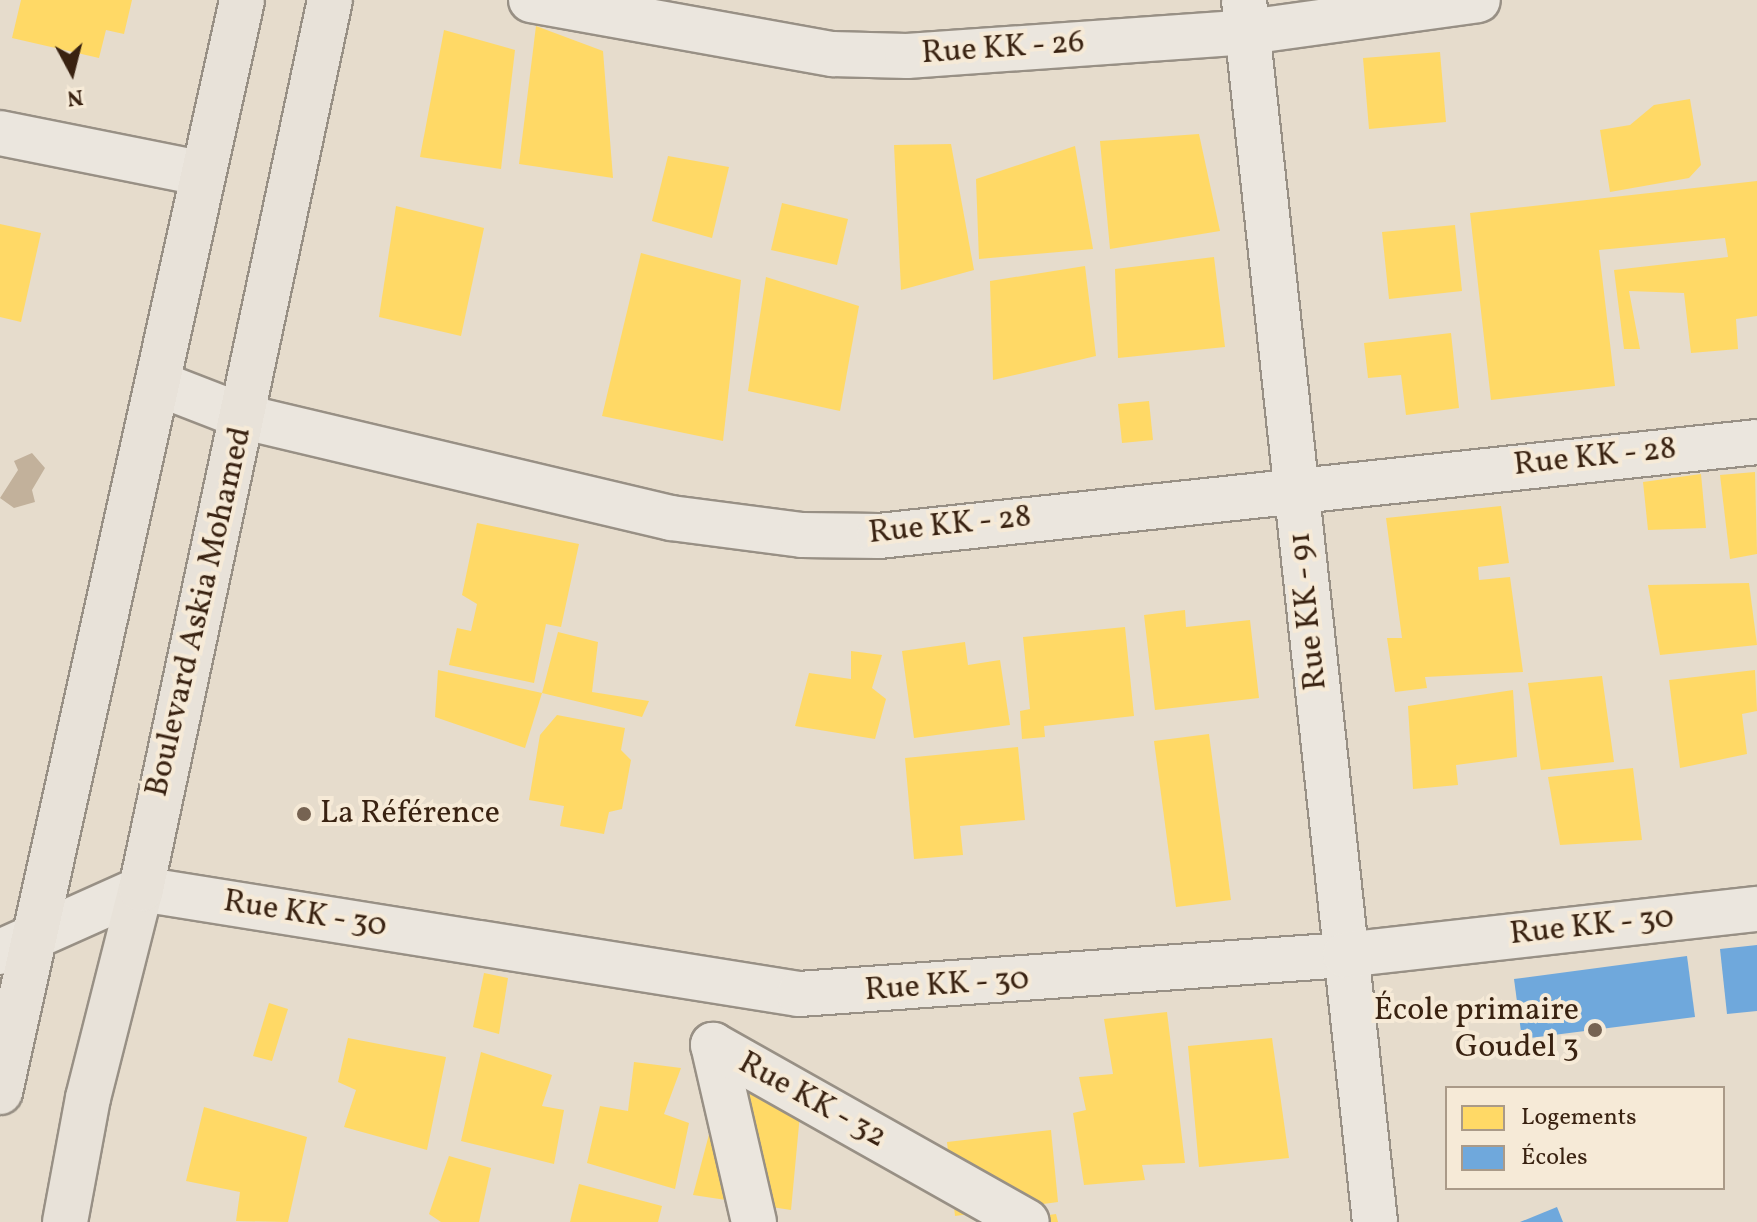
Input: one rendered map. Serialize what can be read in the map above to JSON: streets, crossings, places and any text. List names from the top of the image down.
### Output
{
  "streets": {
    "main road": ["Boulevard Askia Mohamed"],
    "street": [
      "Rue KK - 26",
      "Rue KK - 28",
      "Rue KK - 91",
      "Rue KK - 30",
      "Rue KK - 32"
    ]
  },
  "crossings": [
    ["Rue KK - 26", "Rue KK - 91"],
    ["Rue KK - 28", "Rue KK - 91"],
    ["Rue KK - 28", "Boulevard Askia Mohamed"],
    ["Rue KK - 91", "Rue KK - 30"],
    ["Boulevard Askia Mohamed", "Rue KK - 30"]
  ],
  "places": ["La Référence", "École primaire Goudel 3"],
  "legend": ["Logements", "Écoles"],
  "north": "bottom"
}
